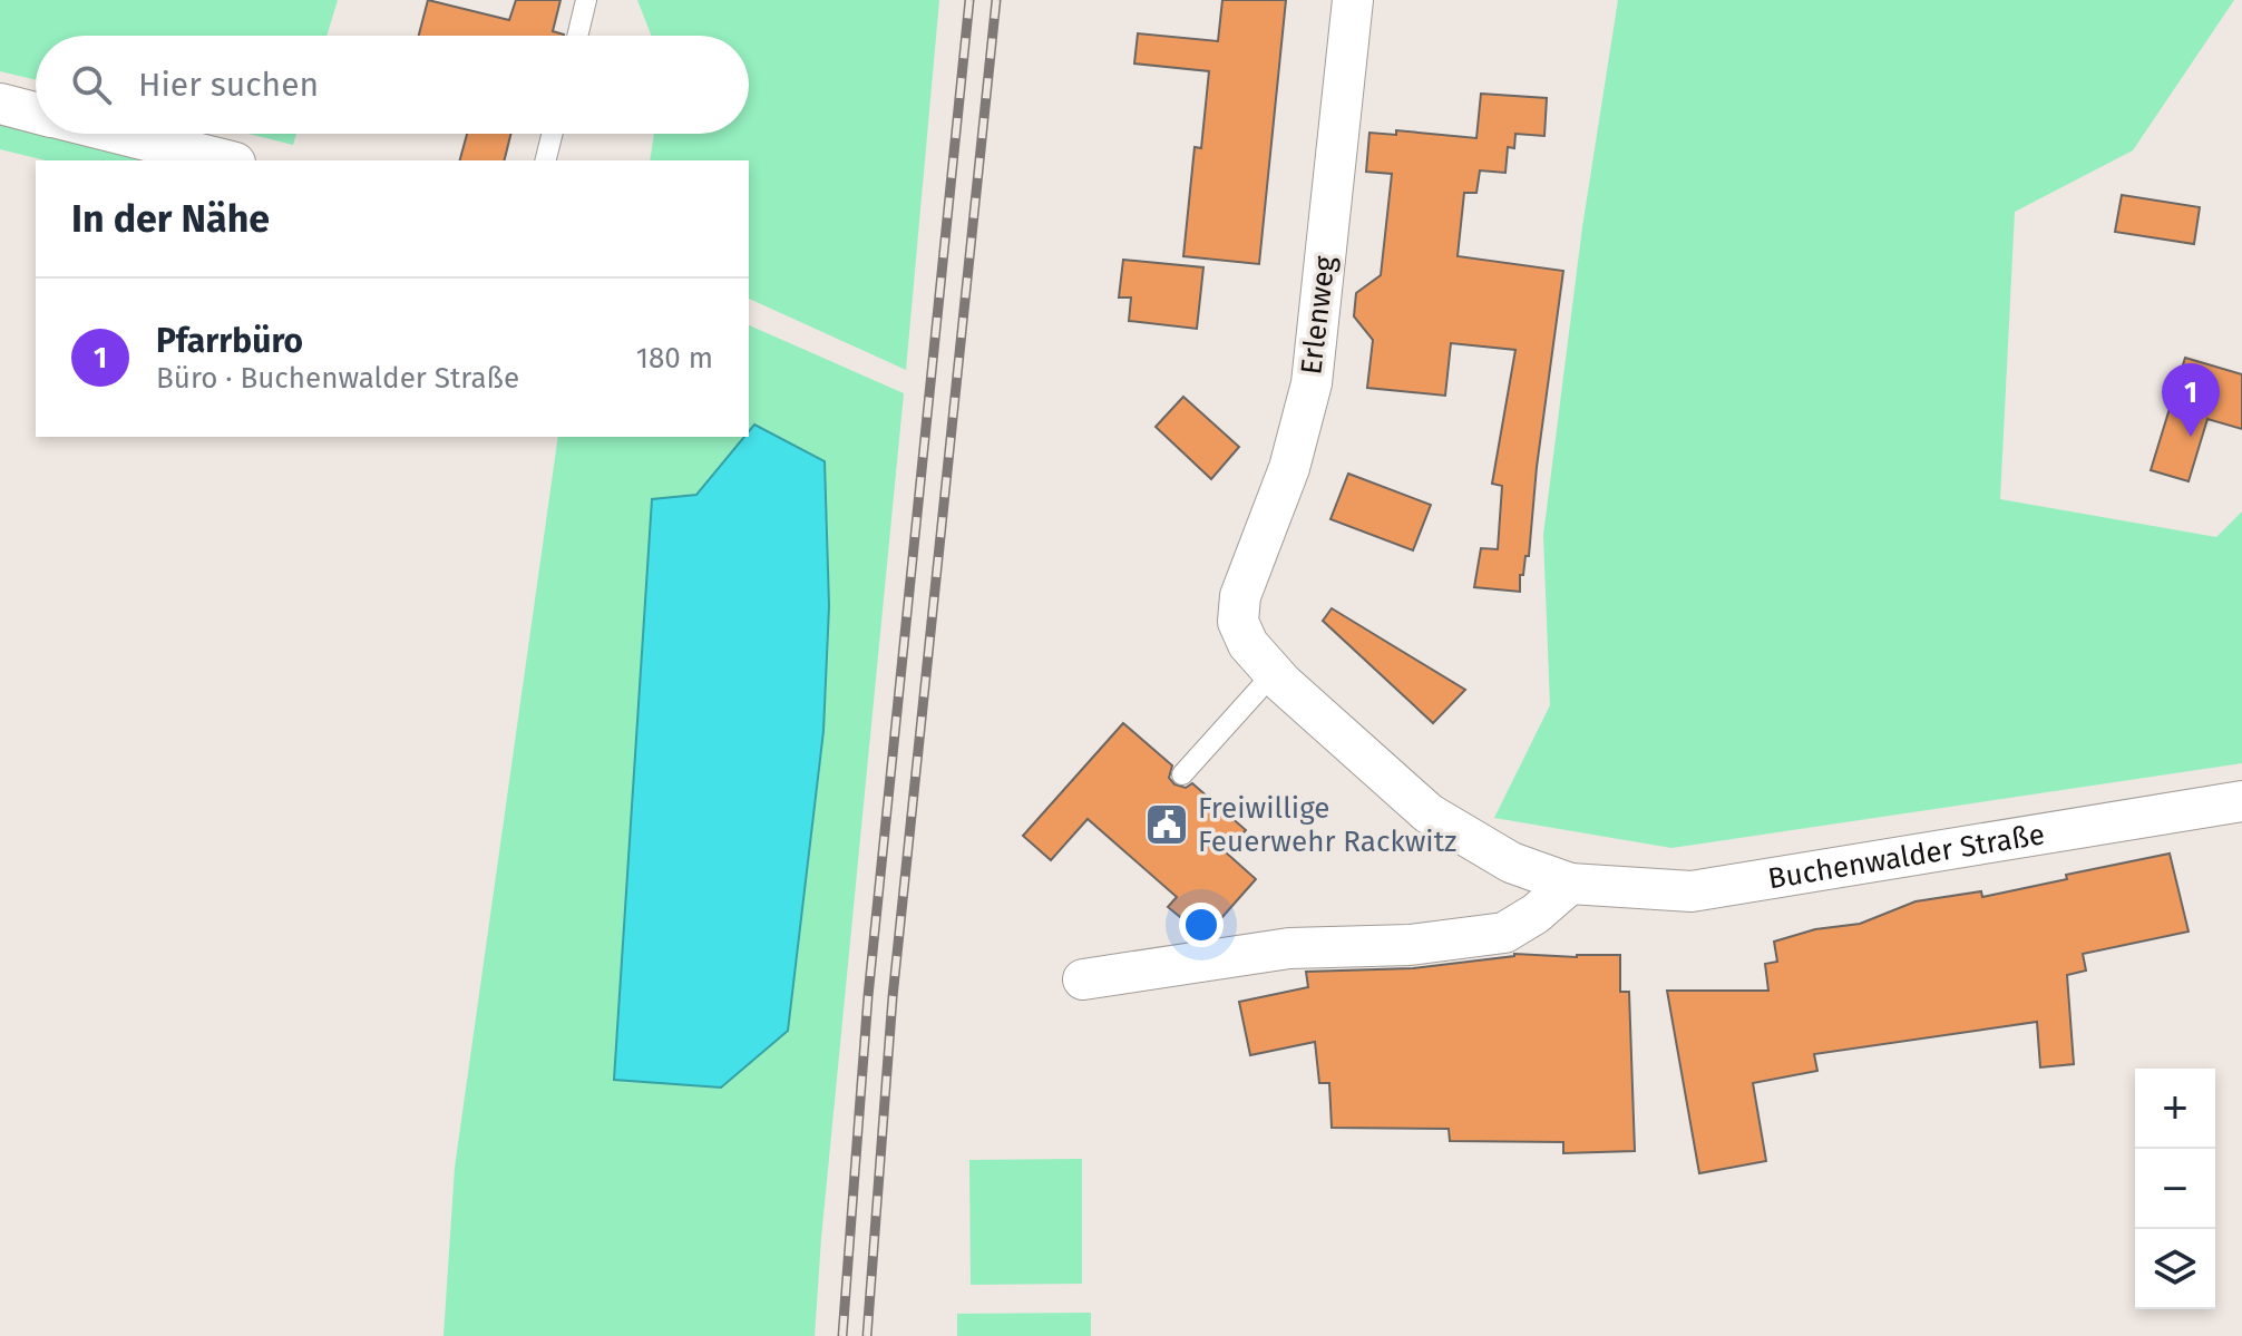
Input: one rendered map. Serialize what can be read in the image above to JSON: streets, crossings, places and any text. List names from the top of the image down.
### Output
{
  "streets": {
    "street": ["Erlenweg", "Buchenwalder Straße"]
  },
  "crossings": [
    ["Erlenweg", "Buchenwalder Straße"]
  ],
  "places": {
    "public building": ["Freiwillige Feuerwehr Rackwitz"]
  },
  "page": {
    "search": "Hier suchen",
    "heading": "In der Nähe",
    "list": [
      {
        "mark": "1",
        "name": "Pfarrbüro",
        "note": "Büro · Buchenwalder Straße",
        "value": "180 m"
      }
    ],
    "pins": "1",
    "map_buttons": ["+", "−"]
  }
}
